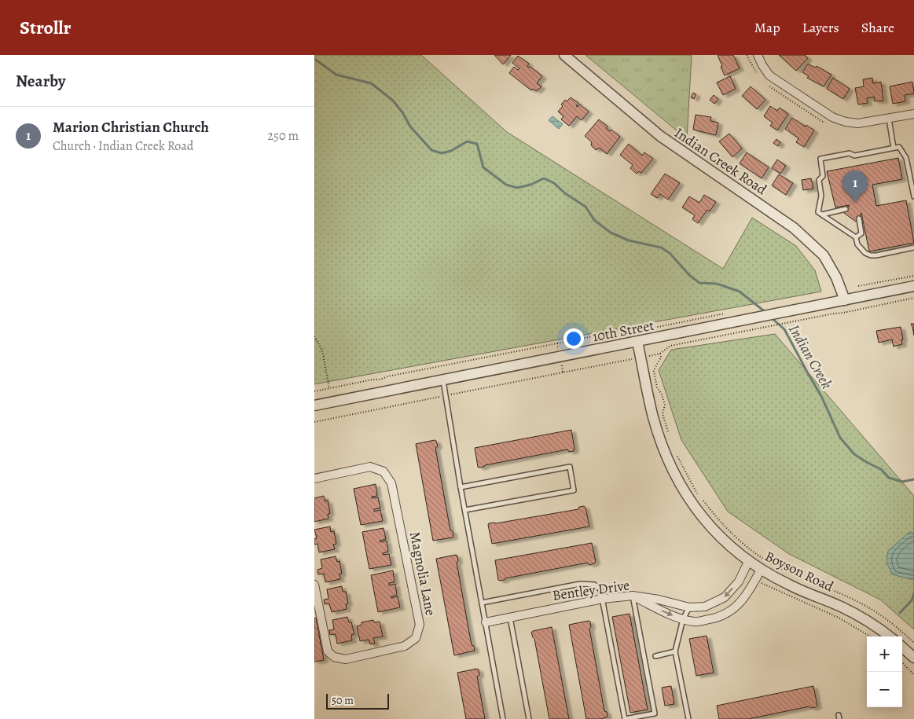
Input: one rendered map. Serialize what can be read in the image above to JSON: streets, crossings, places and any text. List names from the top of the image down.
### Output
{
  "streets": {
    "street": [
      "Indian Creek Road",
      "10th Street",
      "Boyson Road",
      "Magnolia Lane",
      "Bentley Drive"
    ]
  },
  "crossings": [
    ["Indian Creek Road", "10th Street"],
    ["10th Street", "Boyson Road"],
    ["Boyson Road", "Bentley Drive"]
  ],
  "water": ["Indian Creek"],
  "scale_bar": "50 m",
  "page": {
    "header": "Strollr",
    "nav": ["Map", "Layers", "Share"],
    "heading": "Nearby",
    "list": [
      {
        "mark": "1",
        "name": "Marion Christian Church",
        "note": "Church · Indian Creek Road",
        "value": "250 m"
      }
    ],
    "pins": "1",
    "map_buttons": ["+", "−"],
    "scale": "50 m"
  }
}
